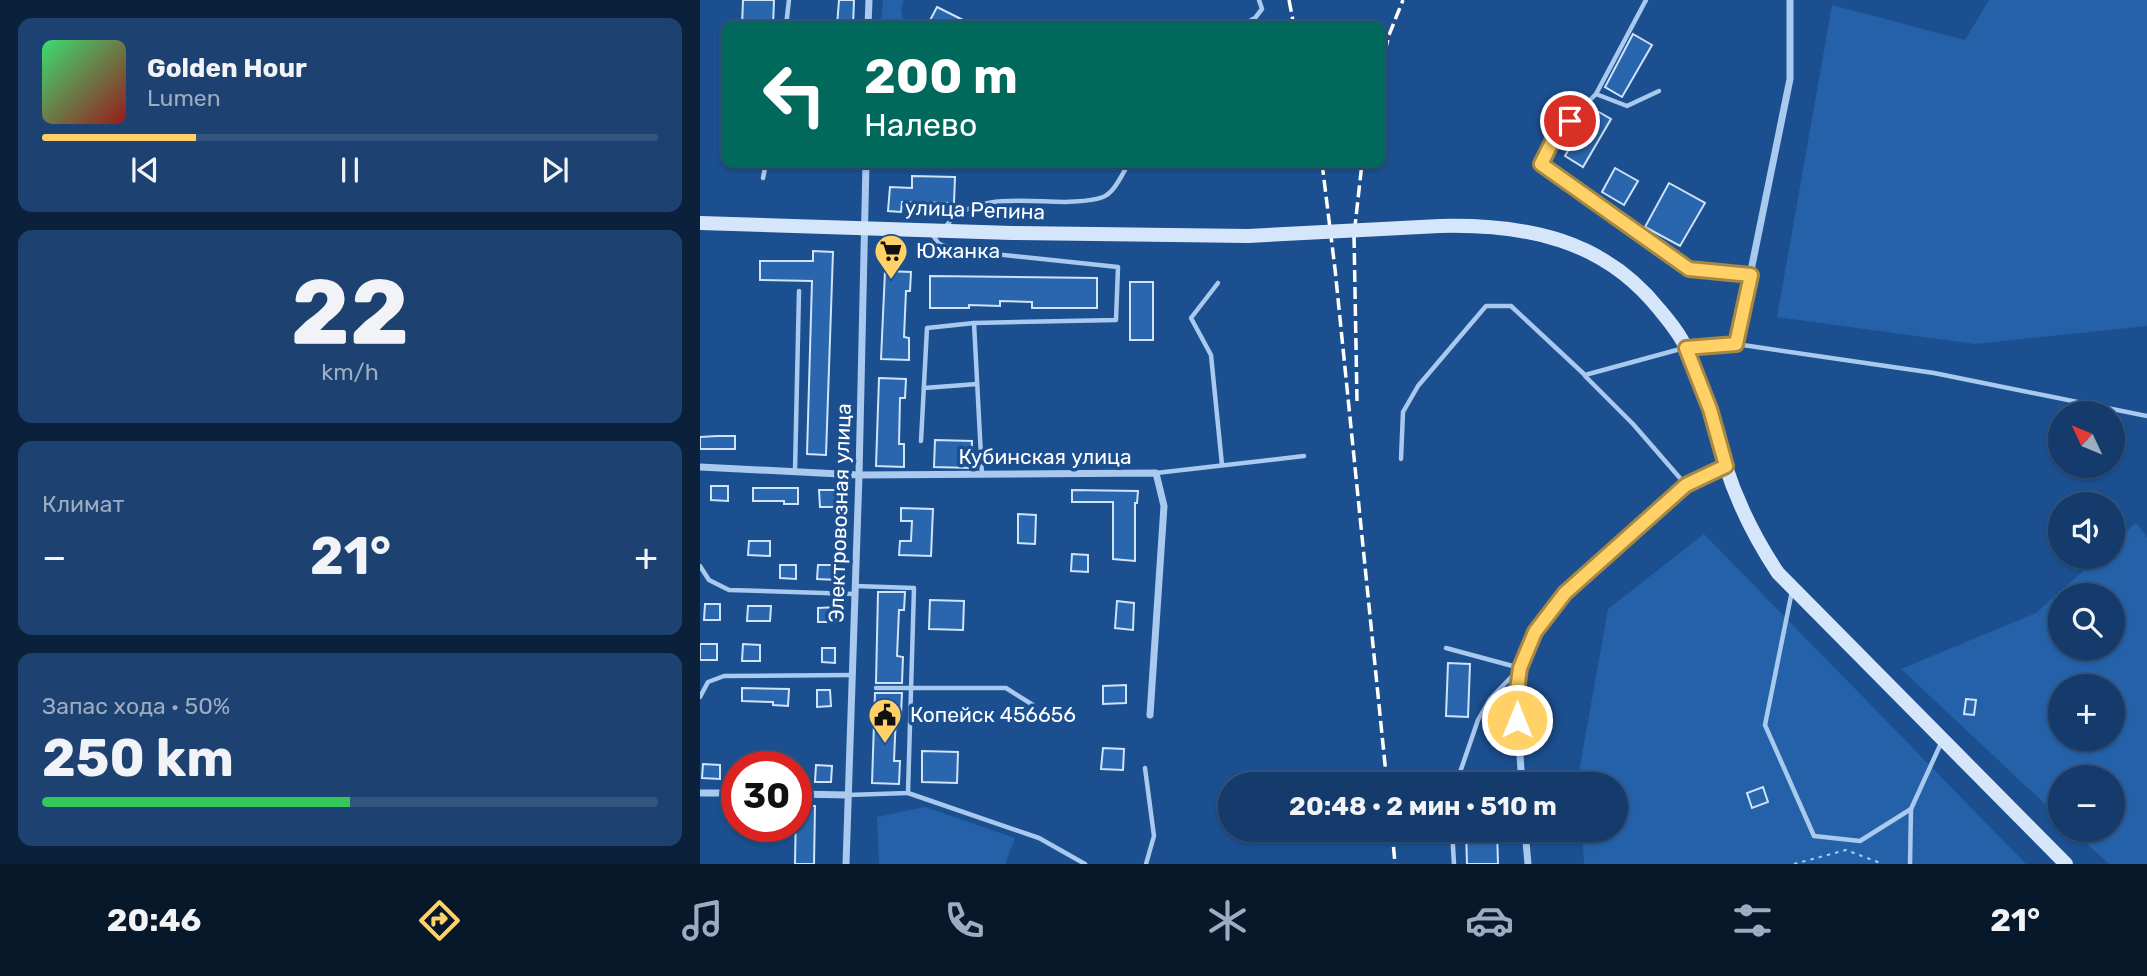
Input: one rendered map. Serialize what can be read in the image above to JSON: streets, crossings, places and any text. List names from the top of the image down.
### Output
{
  "streets": {
    "main road": ["улица Репина"],
    "street": ["Кубинская улица", "Электровозная улица"]
  },
  "crossings": [
    ["улица Репина", "Электровозная улица"],
    ["Кубинская улица", "Электровозная улица"]
  ],
  "places": {
    "supermarket": ["Южанка"],
    "public building": ["Копейск 456656"]
  },
  "north": "top left",
  "page": {
    "turn": ["200 m", "Налево"],
    "song": ["Golden Hour", "Lumen"],
    "tile": [
      ["22", "km/h"],
      "Климат",
      ["Запас хода · 50%", "250 km"]
    ],
    "map_buttons": ["+", "−"],
    "heat": ["−", "21°", "+"],
    "limit": "30",
    "trip": "20:48 · 2 мин · 510 m",
    "tabs": ["20:46", "21°"]
  }
}
